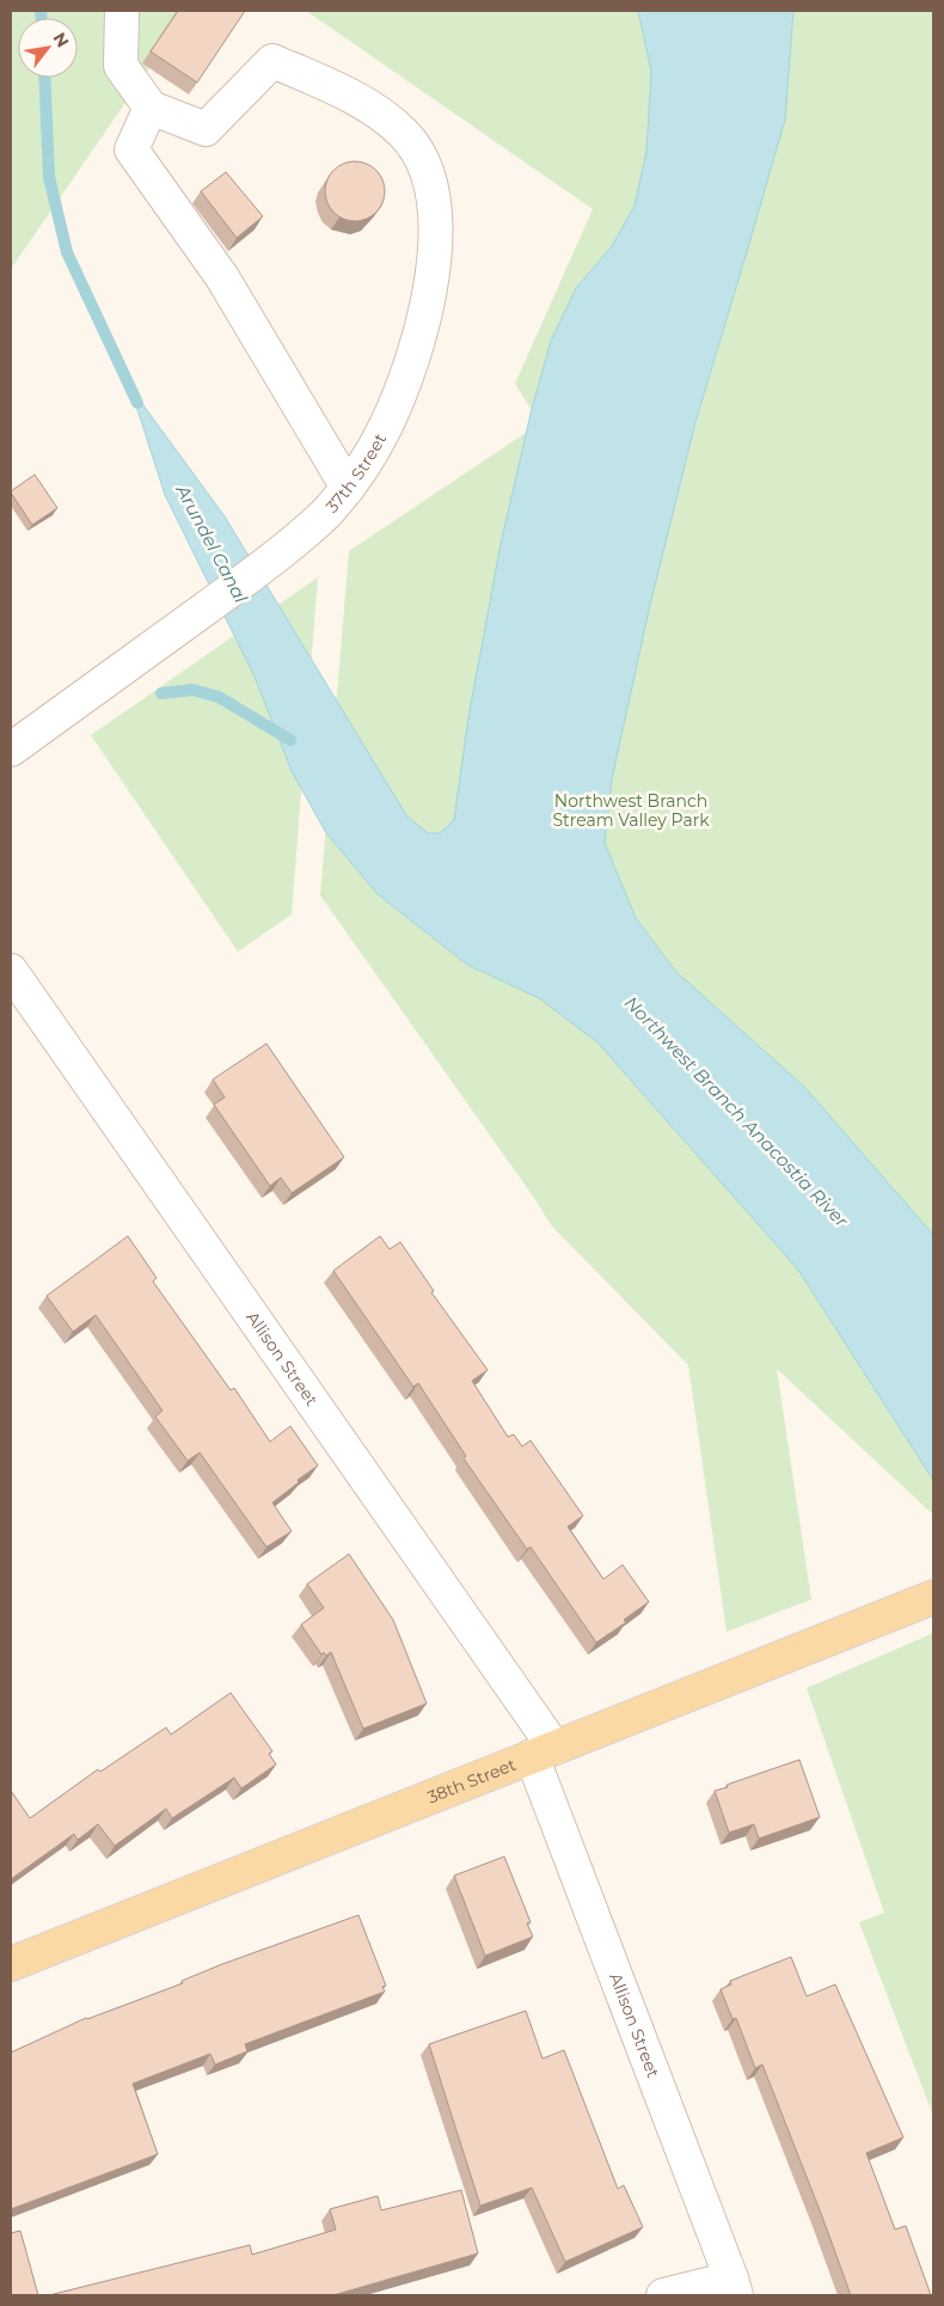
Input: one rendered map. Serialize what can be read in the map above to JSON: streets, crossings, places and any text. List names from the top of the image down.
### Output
{
  "streets": {
    "main road": ["38th Street"],
    "street": ["37th Street", "Allison Street"]
  },
  "crossings": [
    ["Allison Street", "38th Street"]
  ],
  "water": ["Arundel Canal", "Northwest Branch Anacostia River"],
  "parks": ["Northwest Branch Stream Valley Park"],
  "north": "top right"
}
